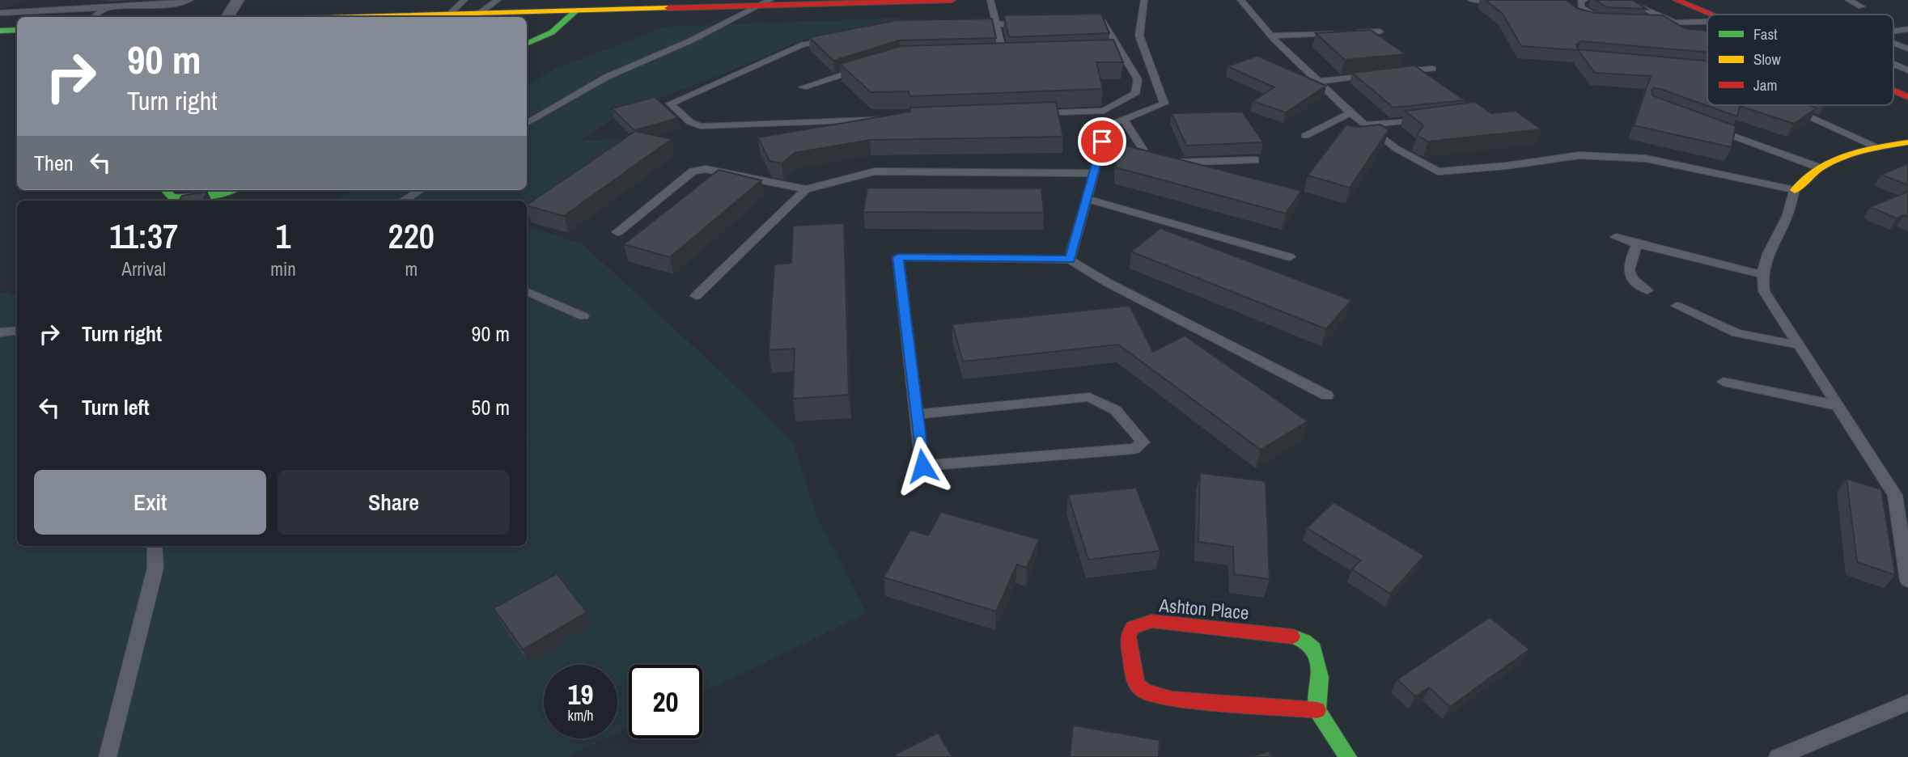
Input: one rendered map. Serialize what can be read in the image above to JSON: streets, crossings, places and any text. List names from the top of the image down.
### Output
{
  "streets": {
    "main road": ["Ashton Place"]
  },
  "legend": ["Fast", "Slow", "Jam"],
  "page": {
    "turn": ["90 m", "Turn right"],
    "then": "Then",
    "eta": [
      "11:37",
      "Arrival",
      "1",
      "min",
      "220",
      "m"
    ],
    "list": [
      {
        "name": "Turn right",
        "value": "90 m"
      },
      {
        "name": "Turn left",
        "value": "50 m"
      }
    ],
    "buttons": ["Exit", "Share"],
    "speed": "19 km/h",
    "limit": "20"
  }
}
